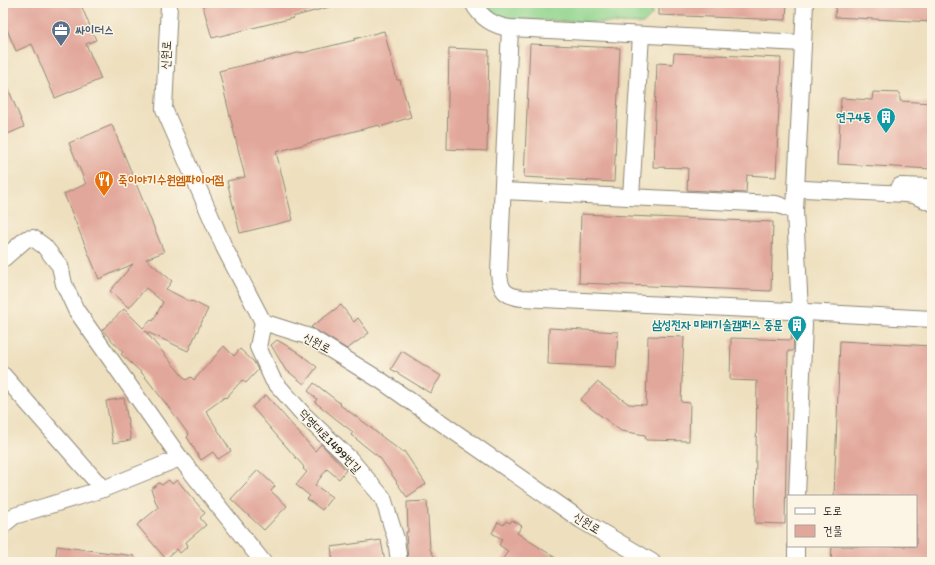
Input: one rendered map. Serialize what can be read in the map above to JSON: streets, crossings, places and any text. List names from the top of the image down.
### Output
{
  "streets": {
    "street": ["신원로", "덕영대로1499번길"]
  },
  "crossings": [
    ["신원로", "덕영대로1499번길"]
  ],
  "places": {
    "office": ["싸이더스"],
    "building": ["연구4동", "삼성전자 미래기술캠퍼스 중문"],
    "restaurant": ["죽이야기수원엠파이어점"]
  },
  "legend": ["도로", "건물"]
}
